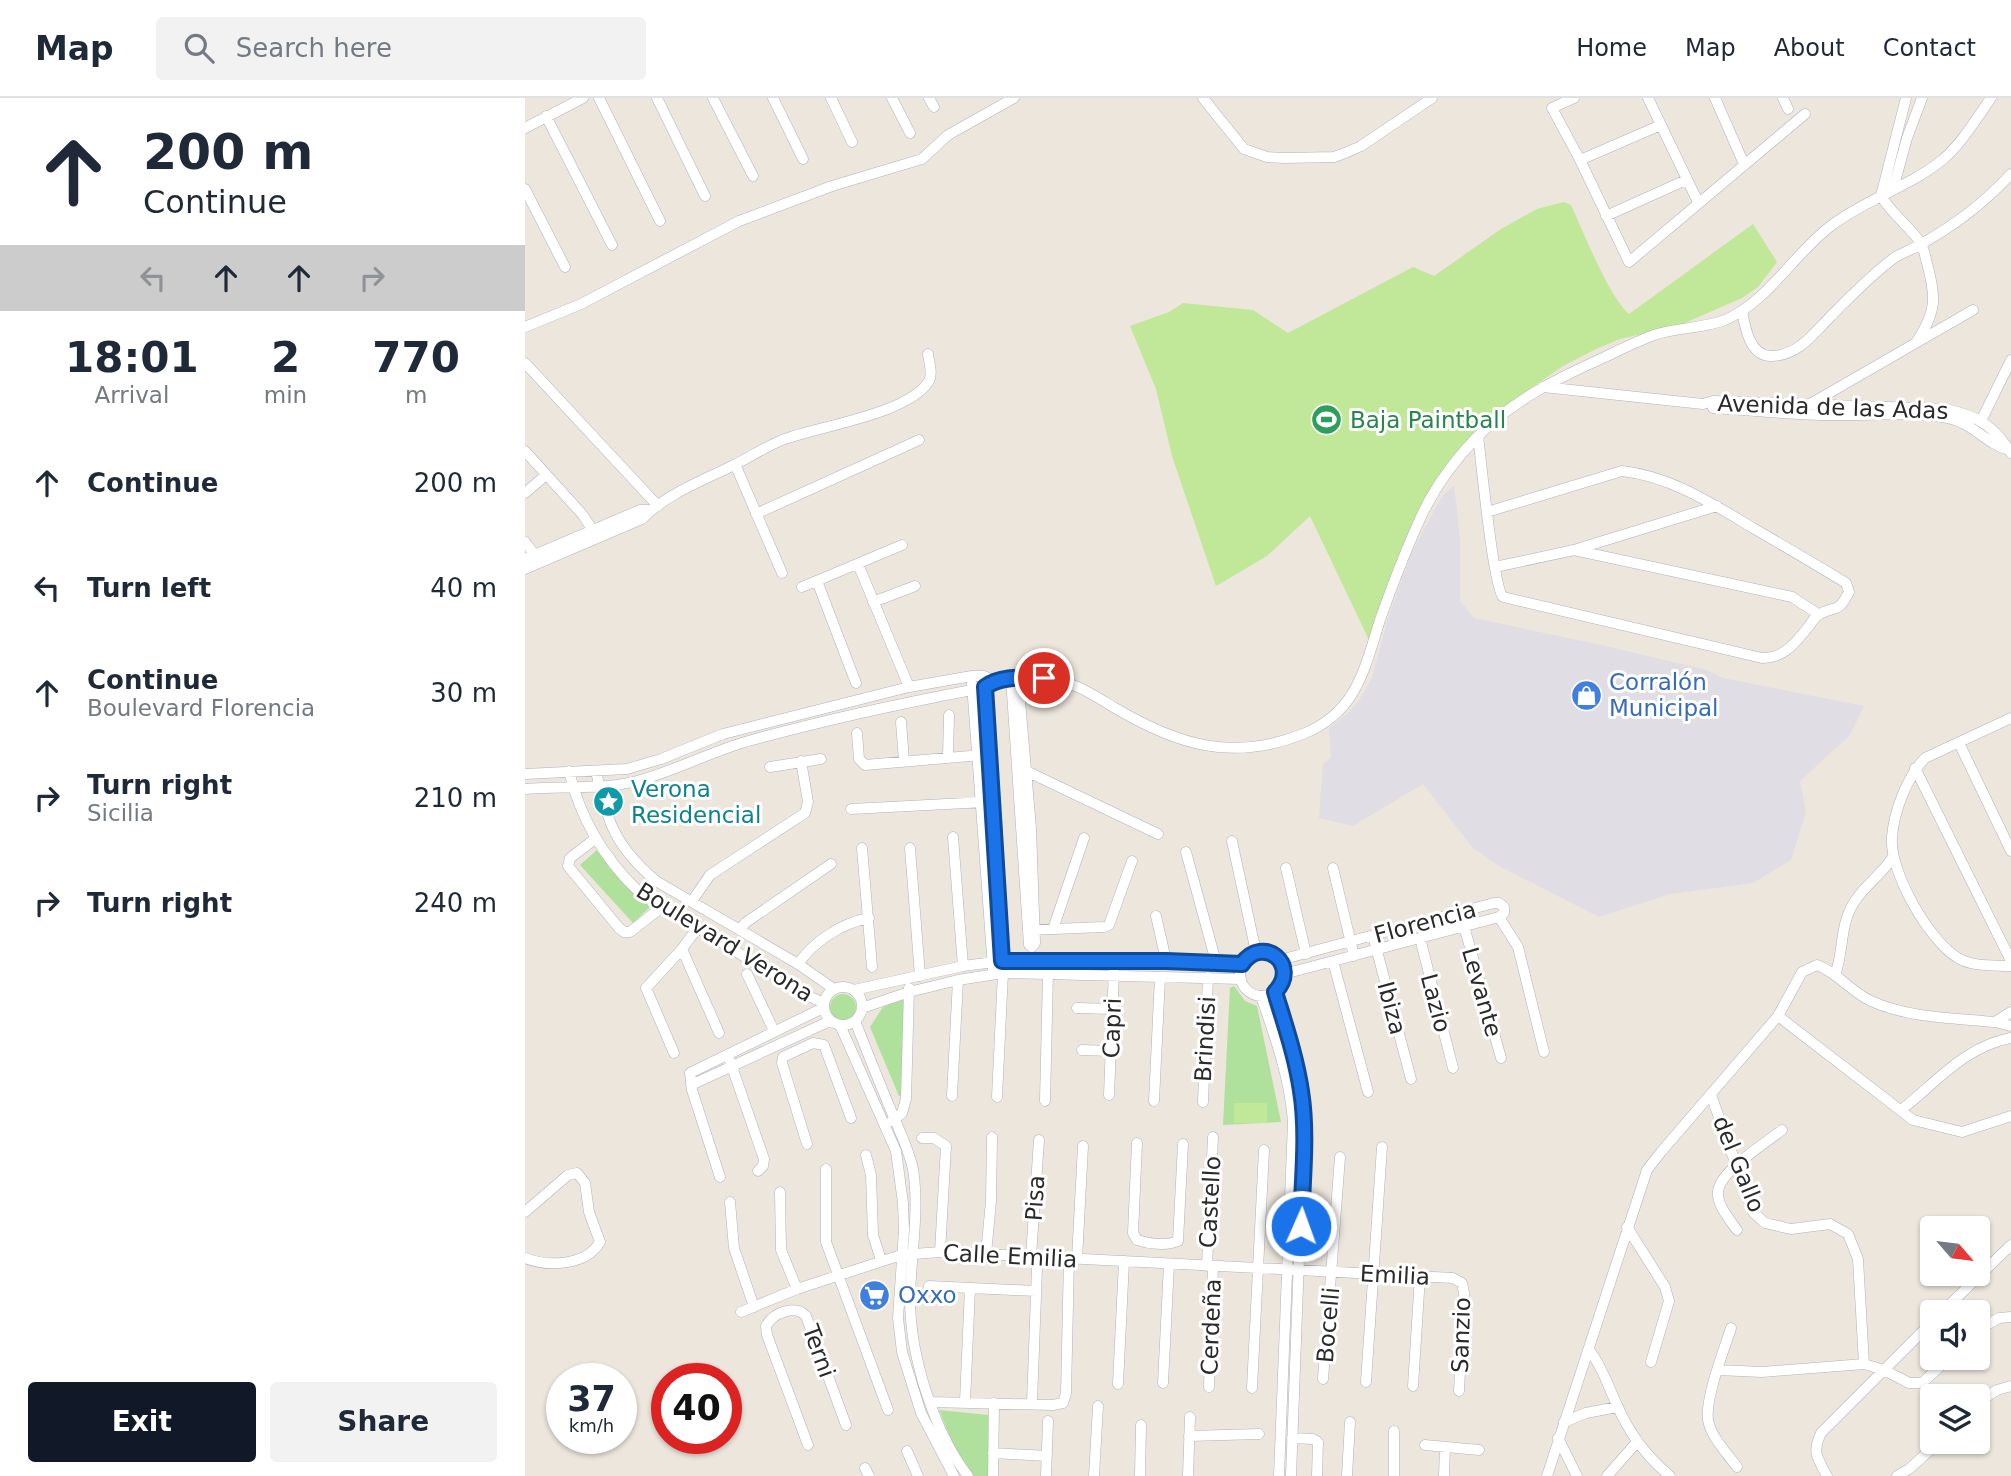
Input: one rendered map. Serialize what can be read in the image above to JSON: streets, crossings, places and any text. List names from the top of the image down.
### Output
{
  "streets": {
    "street": [
      "Avenida de las Adas",
      "Florencia",
      "Boulevard Verona",
      "Levante",
      "Lazio",
      "Ibiza",
      "Capri",
      "Brindisi",
      "del Gallo",
      "Pisa",
      "Castello",
      "Calle Emilia",
      "Emilia",
      "Bocelli",
      "Cerdeña",
      "Sanzio",
      "Terni"
    ]
  },
  "crossings": [
    ["Florencia", "Levante"],
    ["Florencia", "Lazio"],
    ["Florencia", "Ibiza"],
    ["Pisa", "Calle Emilia"],
    ["Castello", "Calle Emilia"],
    ["Castello", "Cerdeña"],
    ["Calle Emilia", "Emilia"],
    ["Calle Emilia", "Cerdeña"],
    ["Calle Emilia", "Terni"],
    ["Emilia", "Bocelli"],
    ["Emilia", "Sanzio"]
  ],
  "places": {
    "sports": ["Baja Paintball"],
    "shop": ["Corralón Municipal"],
    "place": ["Verona Residencial"],
    "supermarket": ["Oxxo"]
  },
  "north": "bottom right",
  "page": {
    "header": "Map",
    "search": "Search here",
    "nav": [
      "Home",
      "Map",
      "About",
      "Contact"
    ],
    "turn": ["200 m", "Continue"],
    "eta": [
      "18:01",
      "Arrival",
      "2",
      "min",
      "770",
      "m"
    ],
    "list": [
      {
        "name": "Continue",
        "value": "200 m"
      },
      {
        "name": "Turn left",
        "value": "40 m"
      },
      {
        "name": "Continue",
        "note": "Boulevard Florencia",
        "value": "30 m"
      },
      {
        "name": "Turn right",
        "note": "Sicilia",
        "value": "210 m"
      },
      {
        "name": "Turn right",
        "value": "240 m"
      }
    ],
    "speed": "37 km/h",
    "limit": "40",
    "buttons": ["Exit", "Share"]
  }
}
